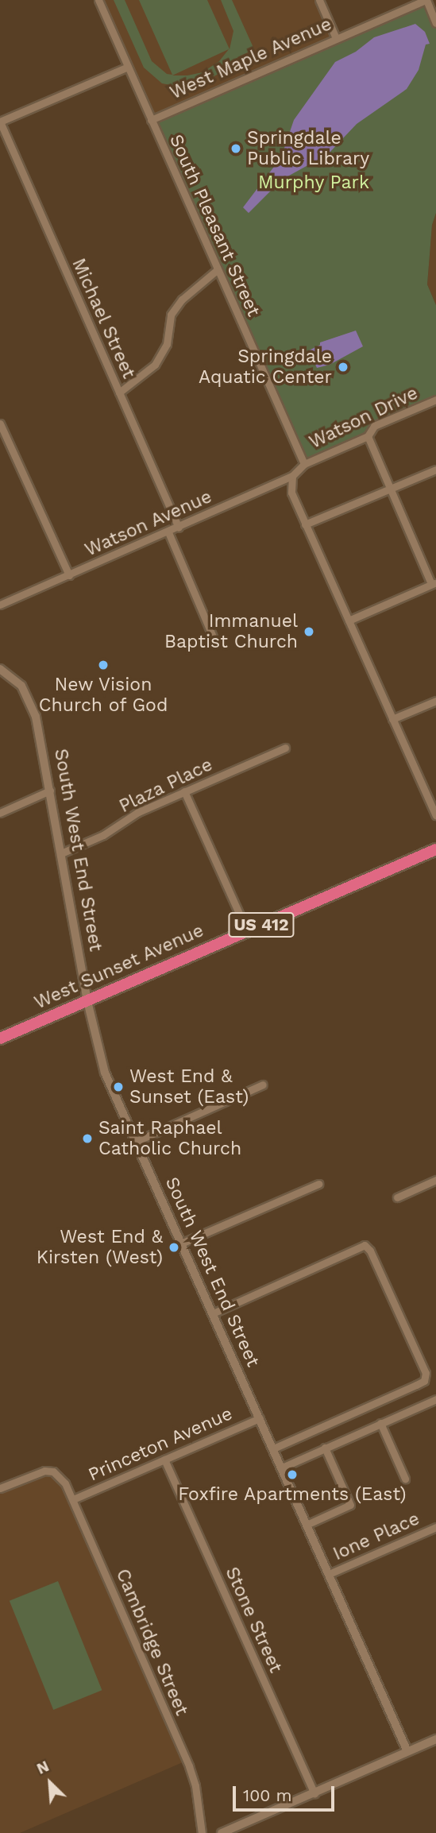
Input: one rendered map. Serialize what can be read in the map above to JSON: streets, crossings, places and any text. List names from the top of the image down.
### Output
{
  "streets": {
    "highway": ["US 412", "West Sunset Avenue"],
    "street": [
      "West Maple Avenue",
      "South Pleasant Street",
      "Michael Street",
      "Watson Drive",
      "Watson Avenue",
      "Plaza Place",
      "South West End Street",
      "Princeton Avenue",
      "Ione Place",
      "Stone Street",
      "Cambridge Street"
    ]
  },
  "crossings": [
    ["West Maple Avenue", "South Pleasant Street"],
    ["South Pleasant Street", "Watson Drive"],
    ["South Pleasant Street", "Watson Avenue"],
    ["Michael Street", "Watson Avenue"],
    ["Watson Drive", "Watson Avenue"],
    ["Plaza Place", "South West End Street"],
    ["South West End Street", "West Sunset Avenue"],
    ["South West End Street", "Princeton Avenue"],
    ["South West End Street", "Ione Place"],
    ["Princeton Avenue", "Stone Street"],
    ["Princeton Avenue", "Cambridge Street"]
  ],
  "parks": ["Murphy Park"],
  "places": [
    "Springdale Public Library",
    "Springdale Aquatic Center",
    "Immanuel Baptist Church",
    "New Vision Church of God",
    "West End & Sunset (East)",
    "Saint Raphael Catholic Church",
    "West End & Kirsten (West)",
    "Foxfire Apartments (East)"
  ],
  "scale_bar": "100 m",
  "north": "top left"
}
